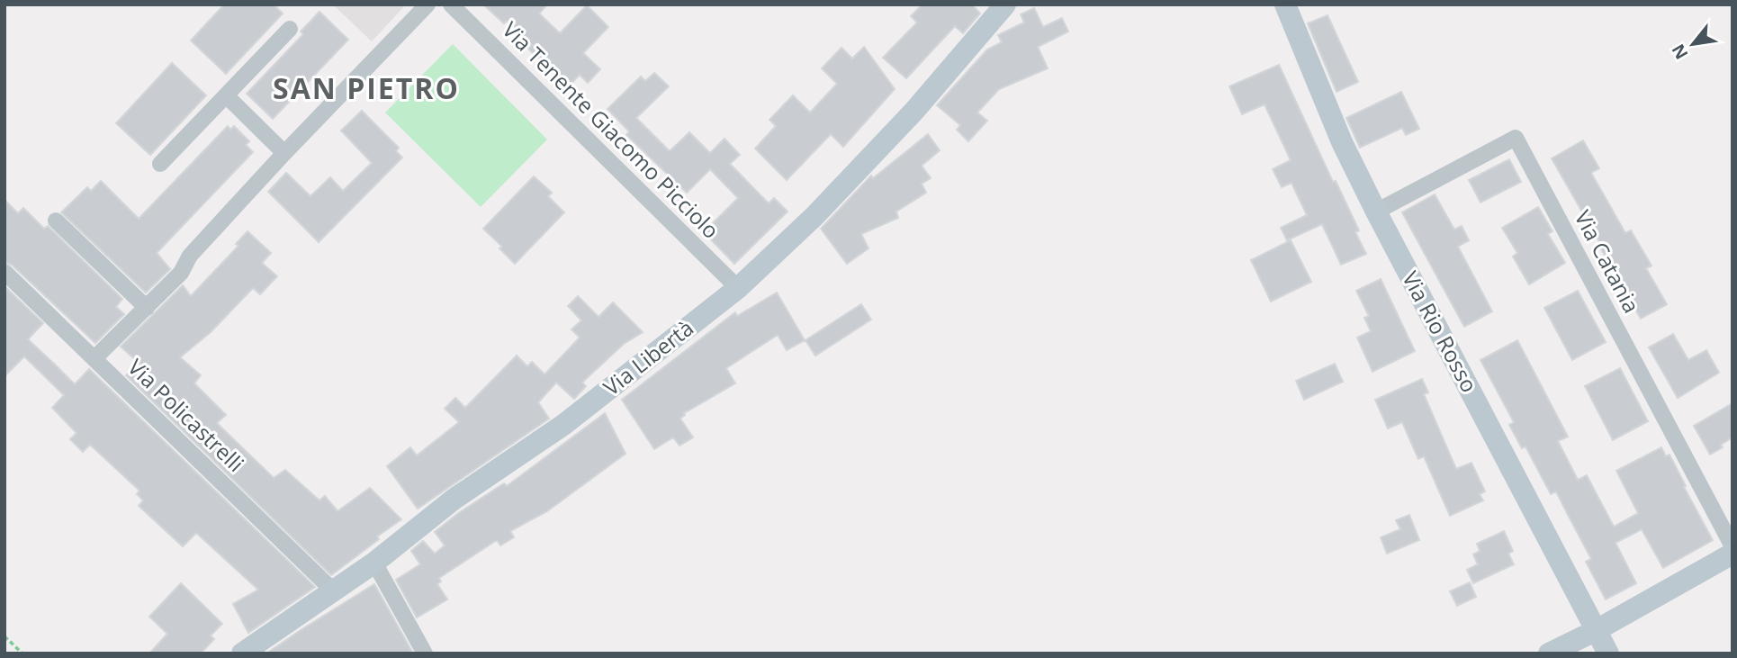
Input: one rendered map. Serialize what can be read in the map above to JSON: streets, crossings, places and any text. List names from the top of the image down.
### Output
{
  "streets": {
    "street": [
      "Via Tenente Giacomo Picciolo",
      "Via Catania",
      "Via Rio Rosso",
      "Via Libertà",
      "Via Policastrelli"
    ]
  },
  "crossings": [
    ["Via Tenente Giacomo Picciolo", "Via Libertà"],
    ["Via Catania", "Via Rio Rosso"],
    ["Via Libertà", "Via Policastrelli"]
  ],
  "districts": ["SAN PIETRO"],
  "north": "bottom left"
}
